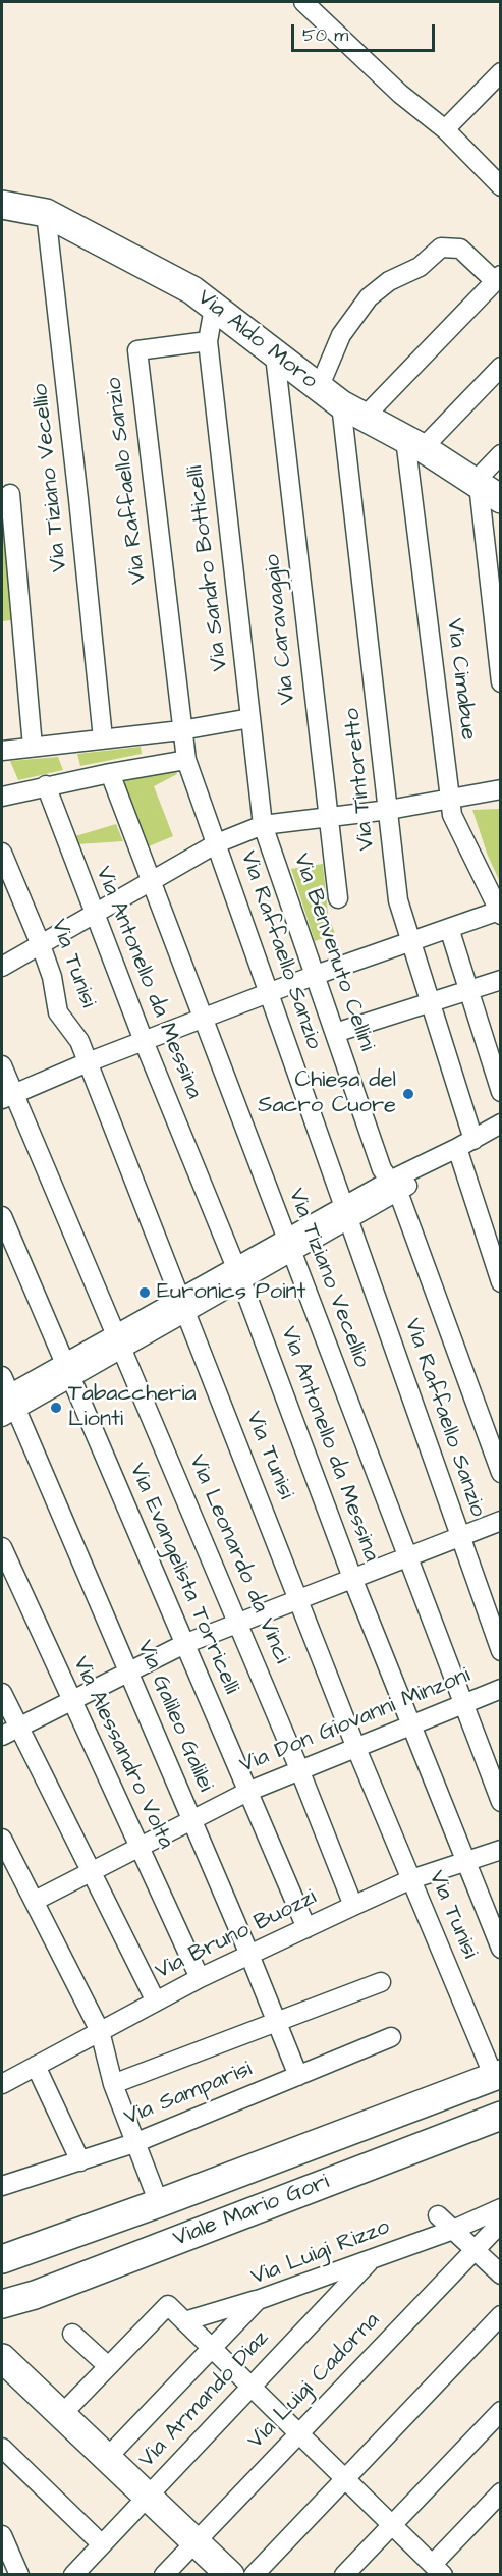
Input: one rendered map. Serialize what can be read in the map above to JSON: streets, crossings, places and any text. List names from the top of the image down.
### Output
{
  "streets": {
    "street": [
      "Via Aldo Moro",
      "Via Tiziano Vecellio",
      "Via Raffaello Sanzio",
      "Via Sandro Botticelli",
      "Via Caravaggio",
      "Via Cimabue",
      "Via Tintoretto",
      "Via Benvenuto Cellini",
      "Via Tunisi",
      "Via Antonello da Messina",
      "Via Leonardo da Vinci",
      "Via Evangelista Torricelli",
      "Via Galileo Galilei",
      "Via Don Giovanni Minzoni",
      "Via Alessandro Volta",
      "Via Bruno Buozzi",
      "Via Samparisi",
      "Viale Mario Gori",
      "Via Luigi Rizzo",
      "Via Luigi Cadorna",
      "Via Armando Diaz"
    ]
  },
  "crossings": [
    ["Via Aldo Moro", "Via Tiziano Vecellio"],
    ["Via Aldo Moro", "Via Sandro Botticelli"],
    ["Via Aldo Moro", "Via Caravaggio"],
    ["Via Aldo Moro", "Via Cimabue"],
    ["Via Aldo Moro", "Via Tintoretto"],
    ["Via Tiziano Vecellio", "Via Don Giovanni Minzoni"],
    ["Via Raffaello Sanzio", "Via Sandro Botticelli"],
    ["Via Sandro Botticelli", "Via Benvenuto Cellini"],
    ["Via Tunisi", "Via Don Giovanni Minzoni"],
    ["Via Tunisi", "Via Bruno Buozzi"],
    ["Via Tunisi", "Viale Mario Gori"],
    ["Via Antonello da Messina", "Via Don Giovanni Minzoni"],
    ["Via Antonello da Messina", "Via Bruno Buozzi"],
    ["Via Leonardo da Vinci", "Via Don Giovanni Minzoni"],
    ["Via Leonardo da Vinci", "Via Bruno Buozzi"],
    ["Via Evangelista Torricelli", "Via Don Giovanni Minzoni"],
    ["Via Evangelista Torricelli", "Via Bruno Buozzi"],
    ["Via Galileo Galilei", "Via Don Giovanni Minzoni"],
    ["Via Galileo Galilei", "Via Bruno Buozzi"],
    ["Via Galileo Galilei", "Via Samparisi"],
    ["Via Don Giovanni Minzoni", "Via Alessandro Volta"],
    ["Via Alessandro Volta", "Via Bruno Buozzi"],
    ["Via Luigi Rizzo", "Via Armando Diaz"]
  ],
  "places": ["Chiesa del Sacro Cuore", "Euronics Point", "Tabaccheria Lionti"],
  "scale_bar": "50 m"
}
